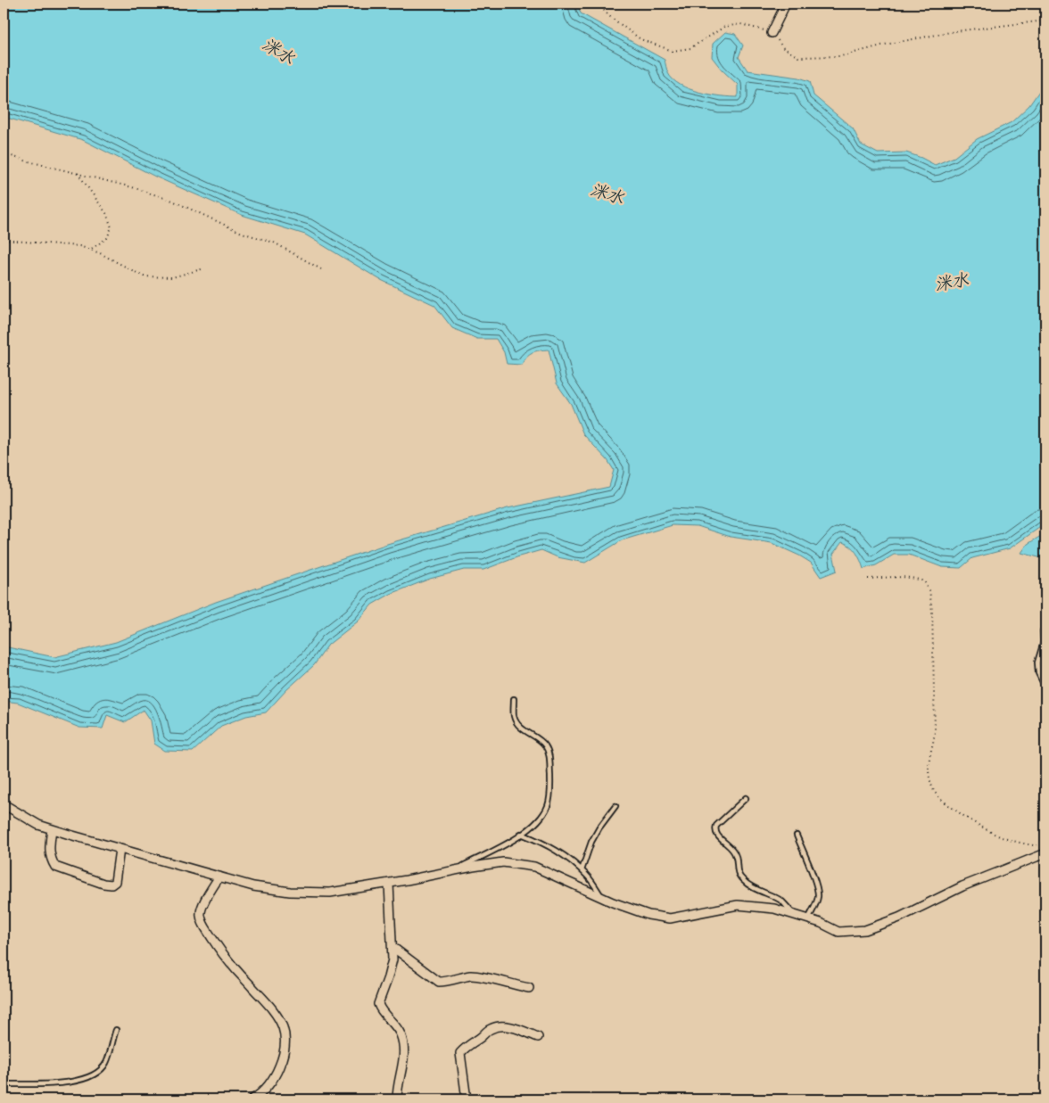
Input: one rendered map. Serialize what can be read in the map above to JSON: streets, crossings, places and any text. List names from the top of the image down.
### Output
{
  "water": ["洣水"]
}
